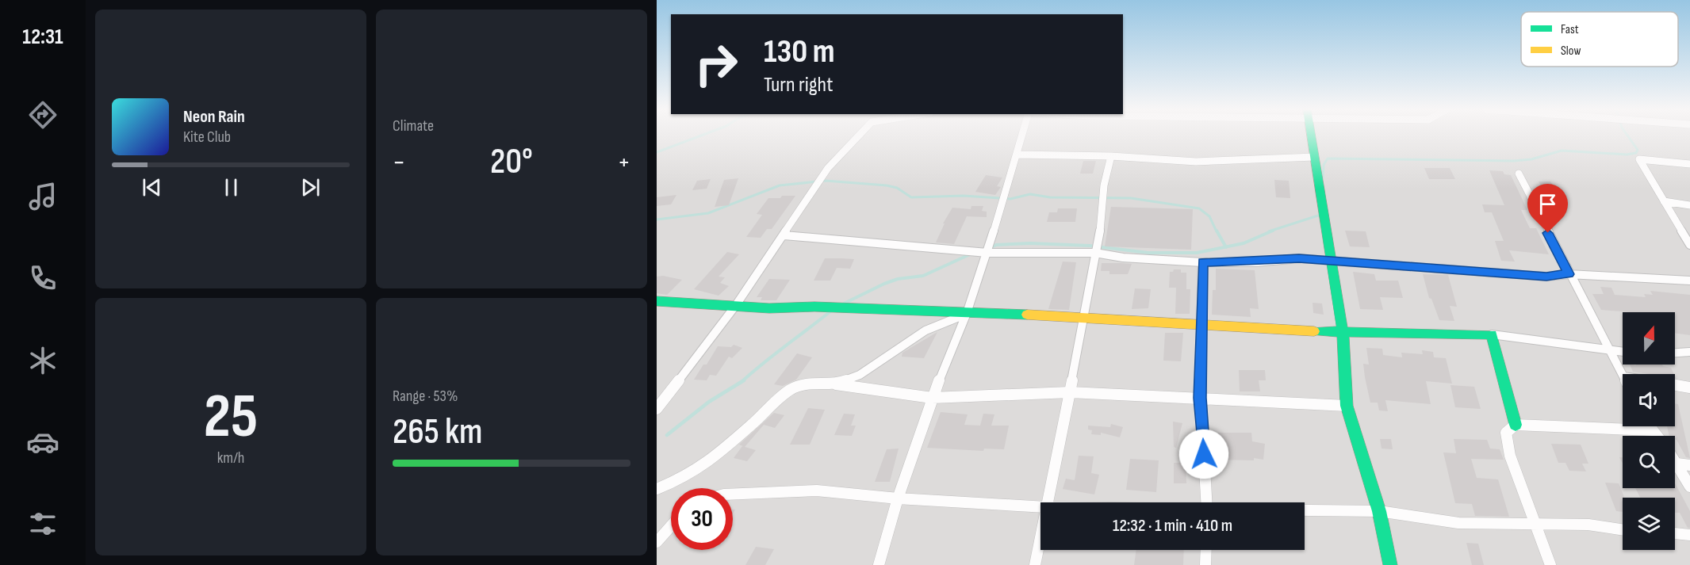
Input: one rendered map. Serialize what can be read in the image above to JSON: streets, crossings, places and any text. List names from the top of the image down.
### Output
{
  "legend": ["Fast", "Slow"],
  "north": "top",
  "page": {
    "tabs": "12:31",
    "tile": [
      "Climate",
      ["25", "km/h"],
      ["Range · 53%", "265 km"]
    ],
    "turn": ["130 m", "Turn right"],
    "song": ["Neon Rain", "Kite Club"],
    "heat": ["−", "20°", "+"],
    "limit": "30",
    "trip": "12:32 · 1 min · 410 m"
  }
}
